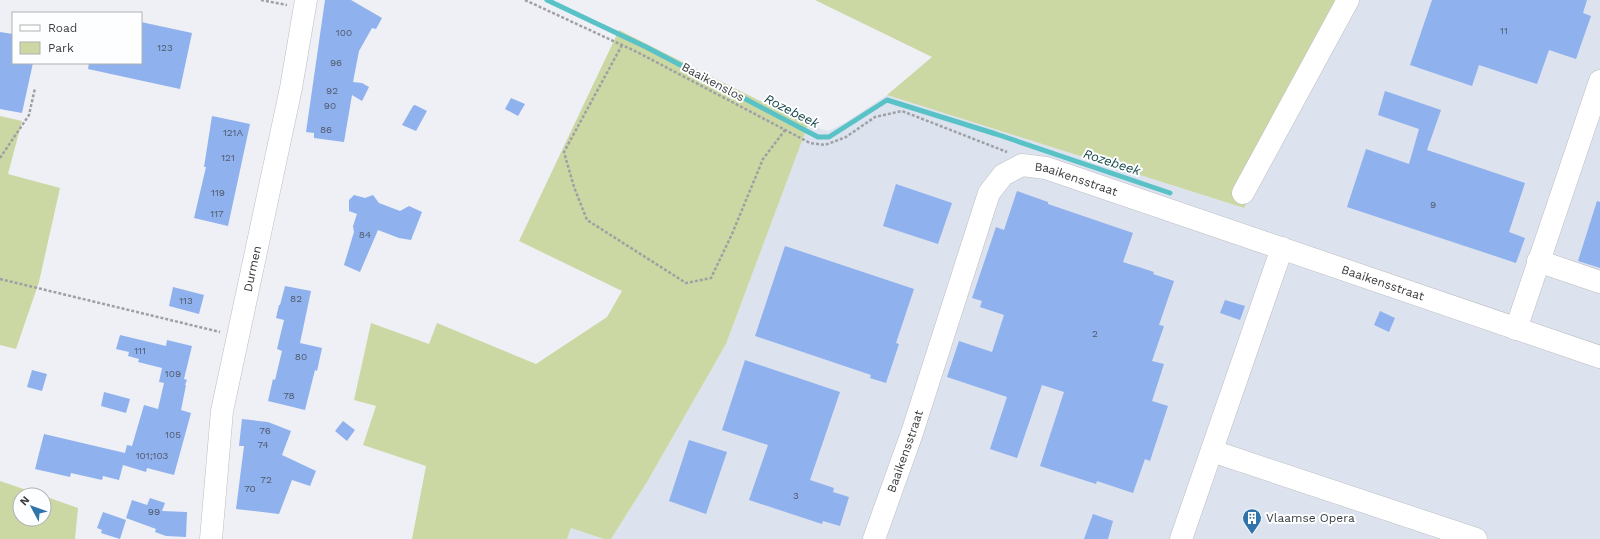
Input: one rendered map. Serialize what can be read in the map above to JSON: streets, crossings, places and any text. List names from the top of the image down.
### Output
{
  "streets": {
    "street": ["Baaikensstraat", "Durmen"],
    "path": ["Baaikenslos"]
  },
  "crossings": [
    ["Baaikenslos", "Baaikensstraat"]
  ],
  "water": ["Rozebeek"],
  "places": {
    "building": ["Vlaamse Opera"]
  },
  "house_numbers": [
    "11",
    "100",
    "123",
    "96",
    "92",
    "90",
    "86",
    "121A",
    "121",
    "119",
    "9",
    "117",
    "84",
    "82",
    "113",
    "2",
    "111",
    "80",
    "109",
    "78",
    "76",
    "105",
    "74",
    "101;103",
    "72",
    "70",
    "3",
    "99"
  ],
  "legend": ["Road", "Park"],
  "north": "top left"
}
